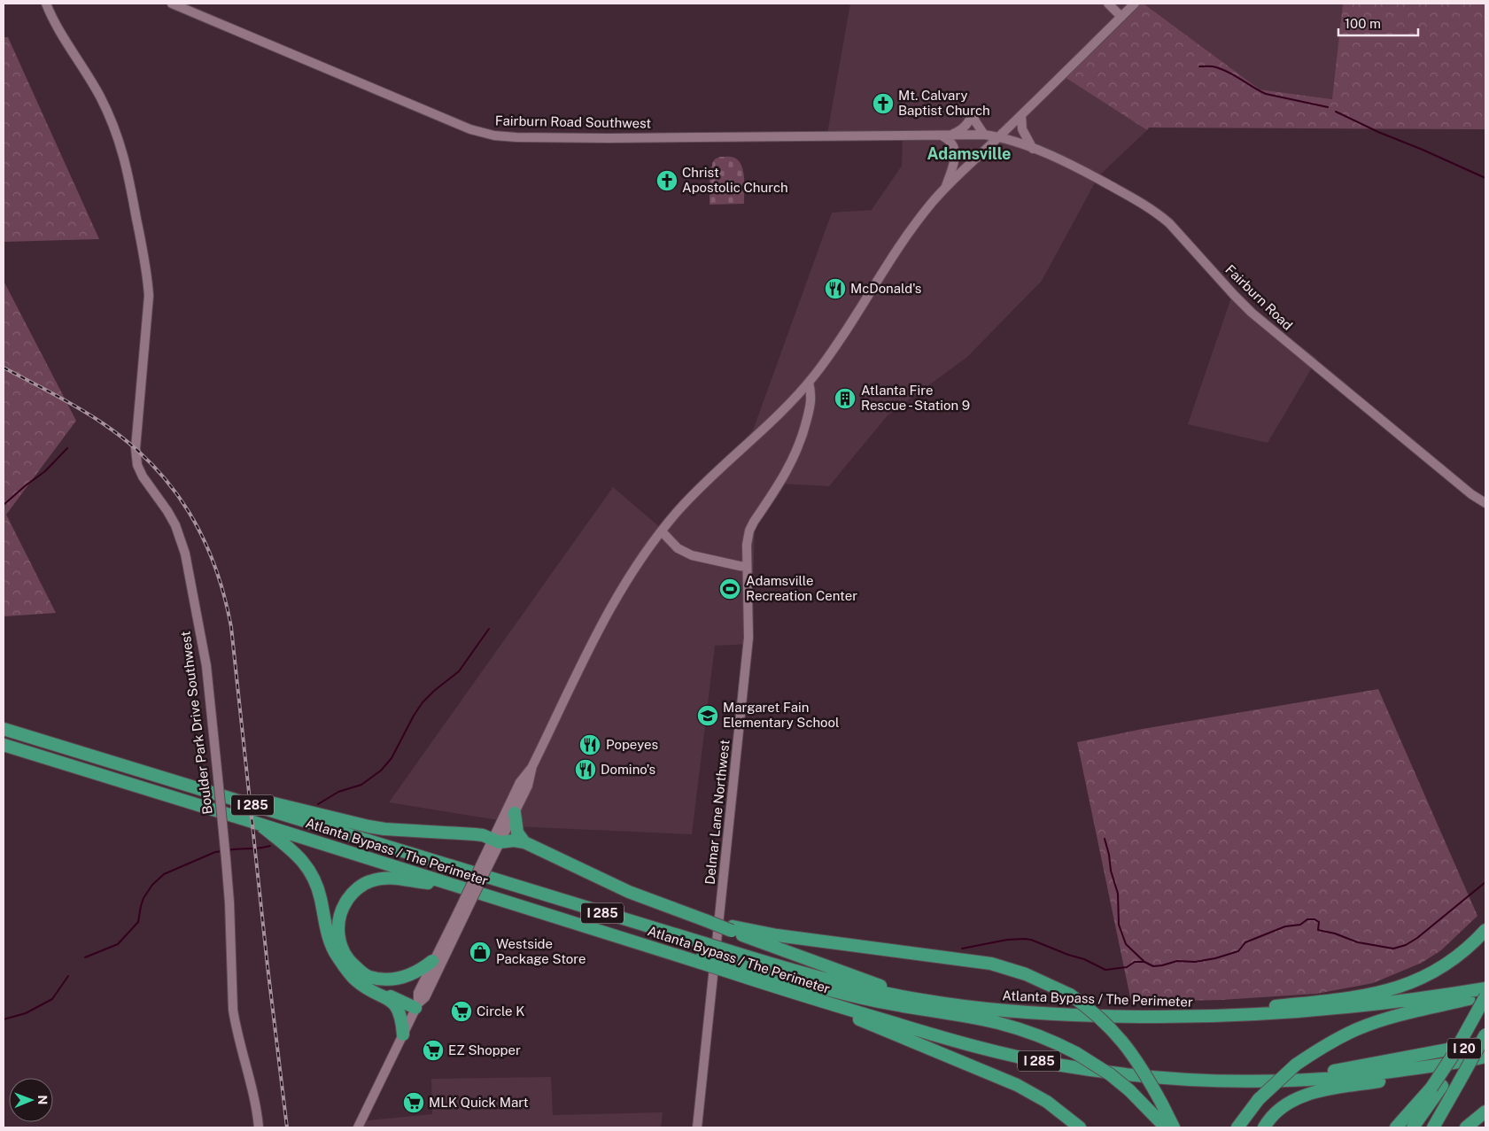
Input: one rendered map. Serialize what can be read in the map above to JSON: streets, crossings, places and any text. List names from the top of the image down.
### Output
{
  "streets": {
    "highway": ["I 285", "Atlanta Bypass / The Perimeter", "I 20"],
    "street": [
      "Fairburn Road Southwest",
      "Fairburn Road",
      "Boulder Park Drive Southwest",
      "Delmar Lane Northwest"
    ]
  },
  "crossings": [
    ["Fairburn Road Southwest", "Fairburn Road"]
  ],
  "districts": ["Adamsville"],
  "places": {
    "church": ["Mt. Calvary Baptist Church", "Christ Apostolic Church"],
    "restaurant": ["McDonald's", "Popeyes", "Domino's"],
    "building": ["Atlanta Fire Rescue - Station 9"],
    "sports": ["Adamsville Recreation Center"],
    "school or university": ["Margaret Fain Elementary School"],
    "shop": ["Westside Package Store"],
    "supermarket": ["Circle K", "EZ Shopper", "MLK Quick Mart"]
  },
  "scale_bar": "100 m",
  "north": "right"
}
